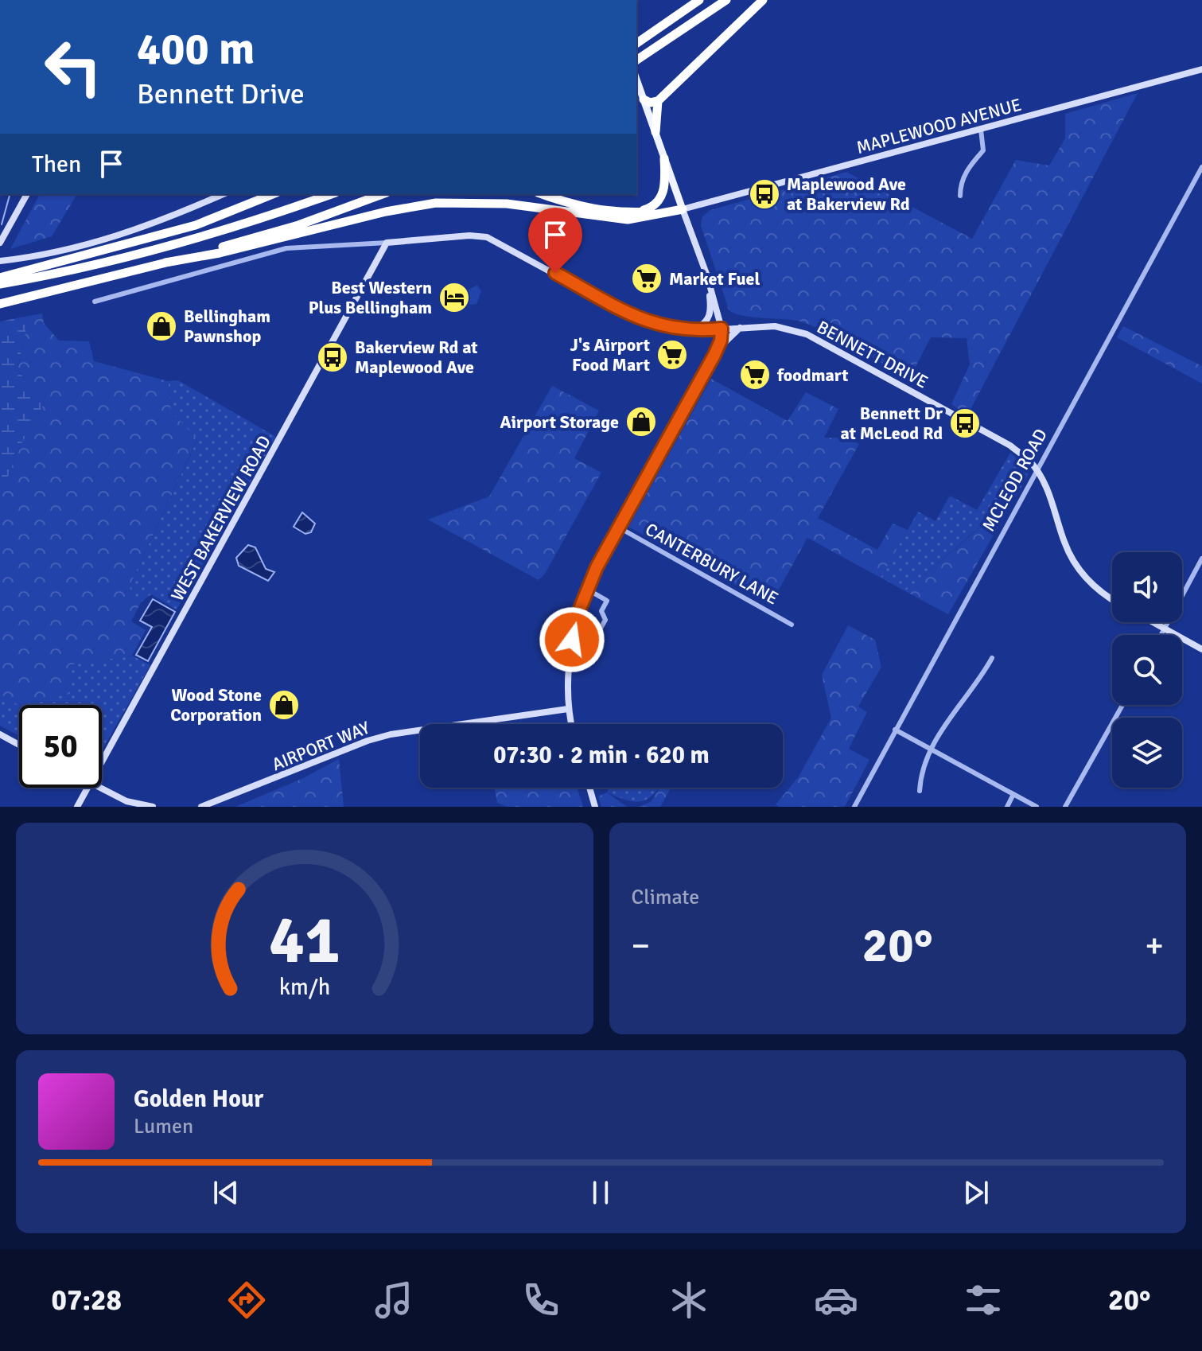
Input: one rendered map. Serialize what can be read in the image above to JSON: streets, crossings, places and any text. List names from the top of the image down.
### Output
{
  "streets": {
    "street": [
      "MAPLEWOOD AVENUE",
      "BENNETT DRIVE",
      "MCLEOD ROAD",
      "WEST BAKERVIEW ROAD",
      "CANTERBURY LANE",
      "AIRPORT WAY"
    ]
  },
  "crossings": [
    ["BENNETT DRIVE", "MCLEOD ROAD"],
    ["BENNETT DRIVE", "WEST BAKERVIEW ROAD"]
  ],
  "places": {
    "bus stop": ["Maplewood Ave at Bakerview Rd", "Bakerview Rd at Maplewood Ave", "Bennett Dr at McLeod Rd"],
    "supermarket": ["Market Fuel", "J's Airport Food Mart", "foodmart"],
    "hotel": ["Best Western Plus Bellingham"],
    "shop": ["Bellingham Pawnshop", "Airport Storage", "Wood Stone Corporation"]
  },
  "page": {
    "turn": ["400 m", "Bennett Drive"],
    "then": "Then",
    "limit": "50",
    "trip": "07:30 · 2 min · 620 m",
    "tile": "Climate",
    "heat": ["−", "20°", "+"],
    "song": ["Golden Hour", "Lumen"],
    "tabs": ["07:28", "20°"],
    "gauge": ["41", "km/h"]
  }
}
